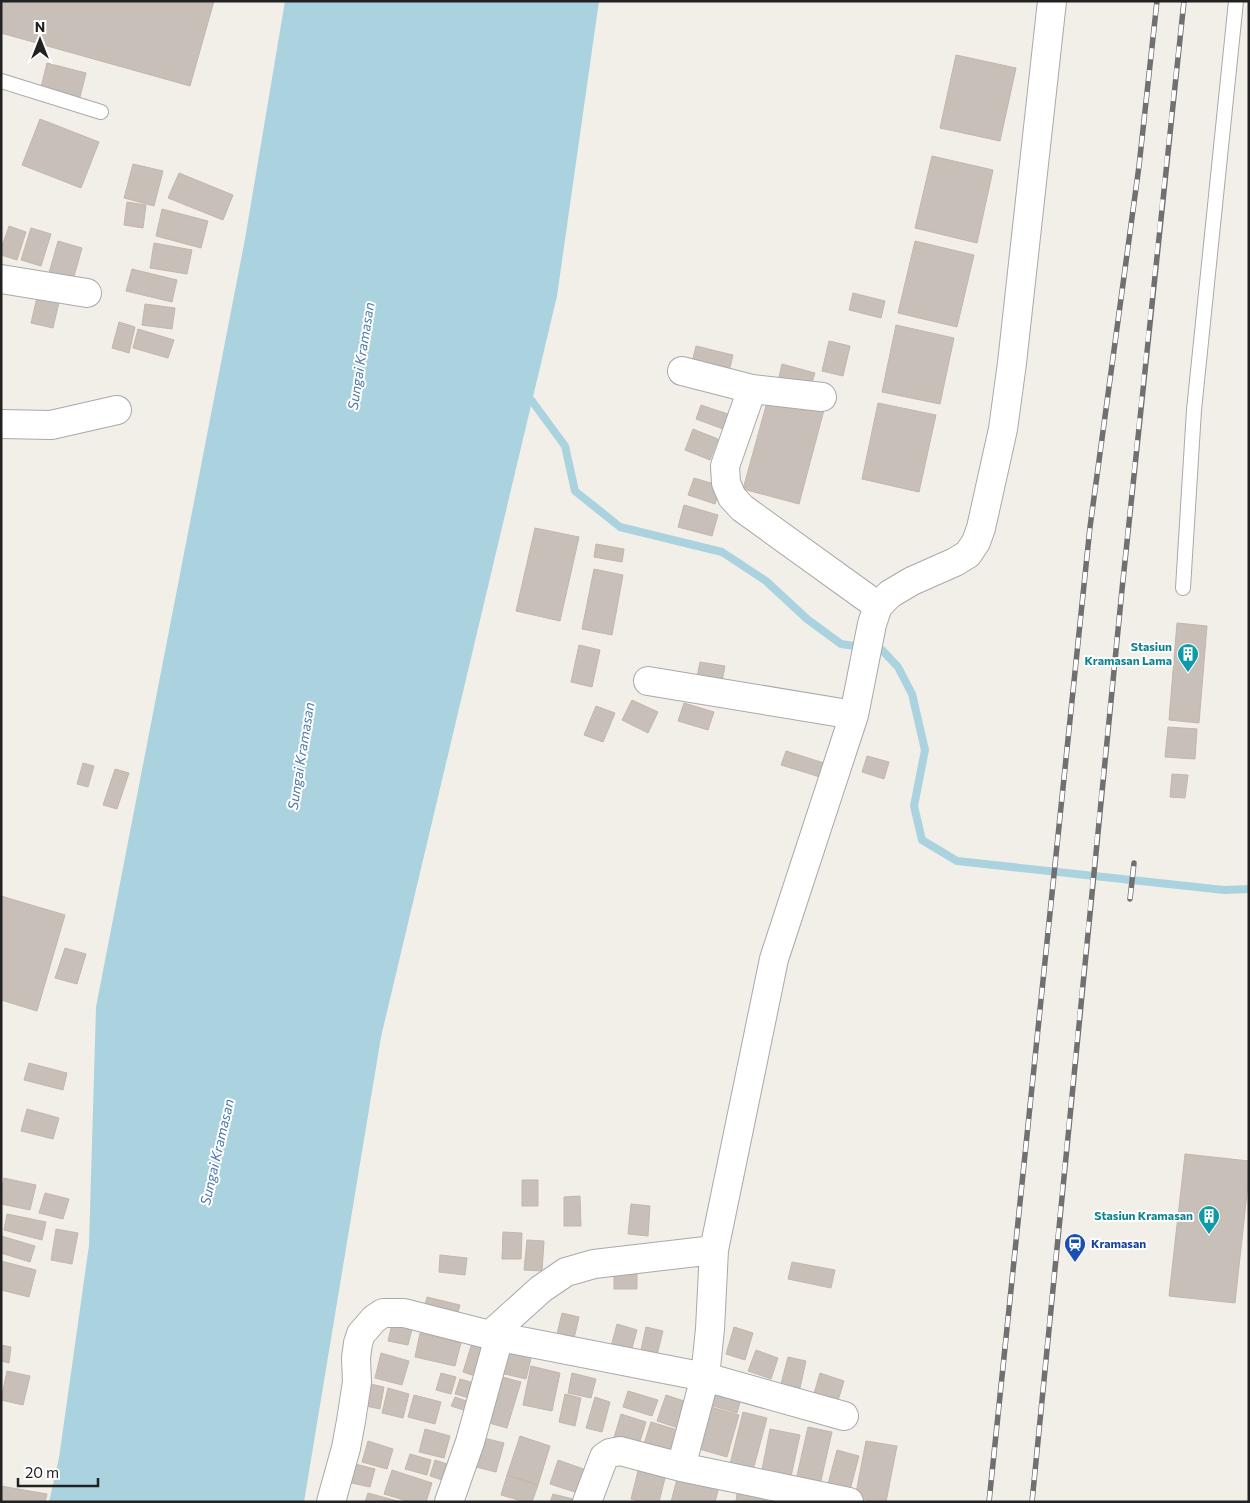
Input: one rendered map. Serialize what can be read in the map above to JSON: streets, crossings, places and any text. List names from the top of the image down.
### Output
{
  "water": ["Sungai Kramasan"],
  "places": {
    "building": ["Stasiun Kramasan Lama", "Stasiun Kramasan"],
    "station": ["Kramasan"]
  },
  "scale_bar": "20 m",
  "north": "top"
}
